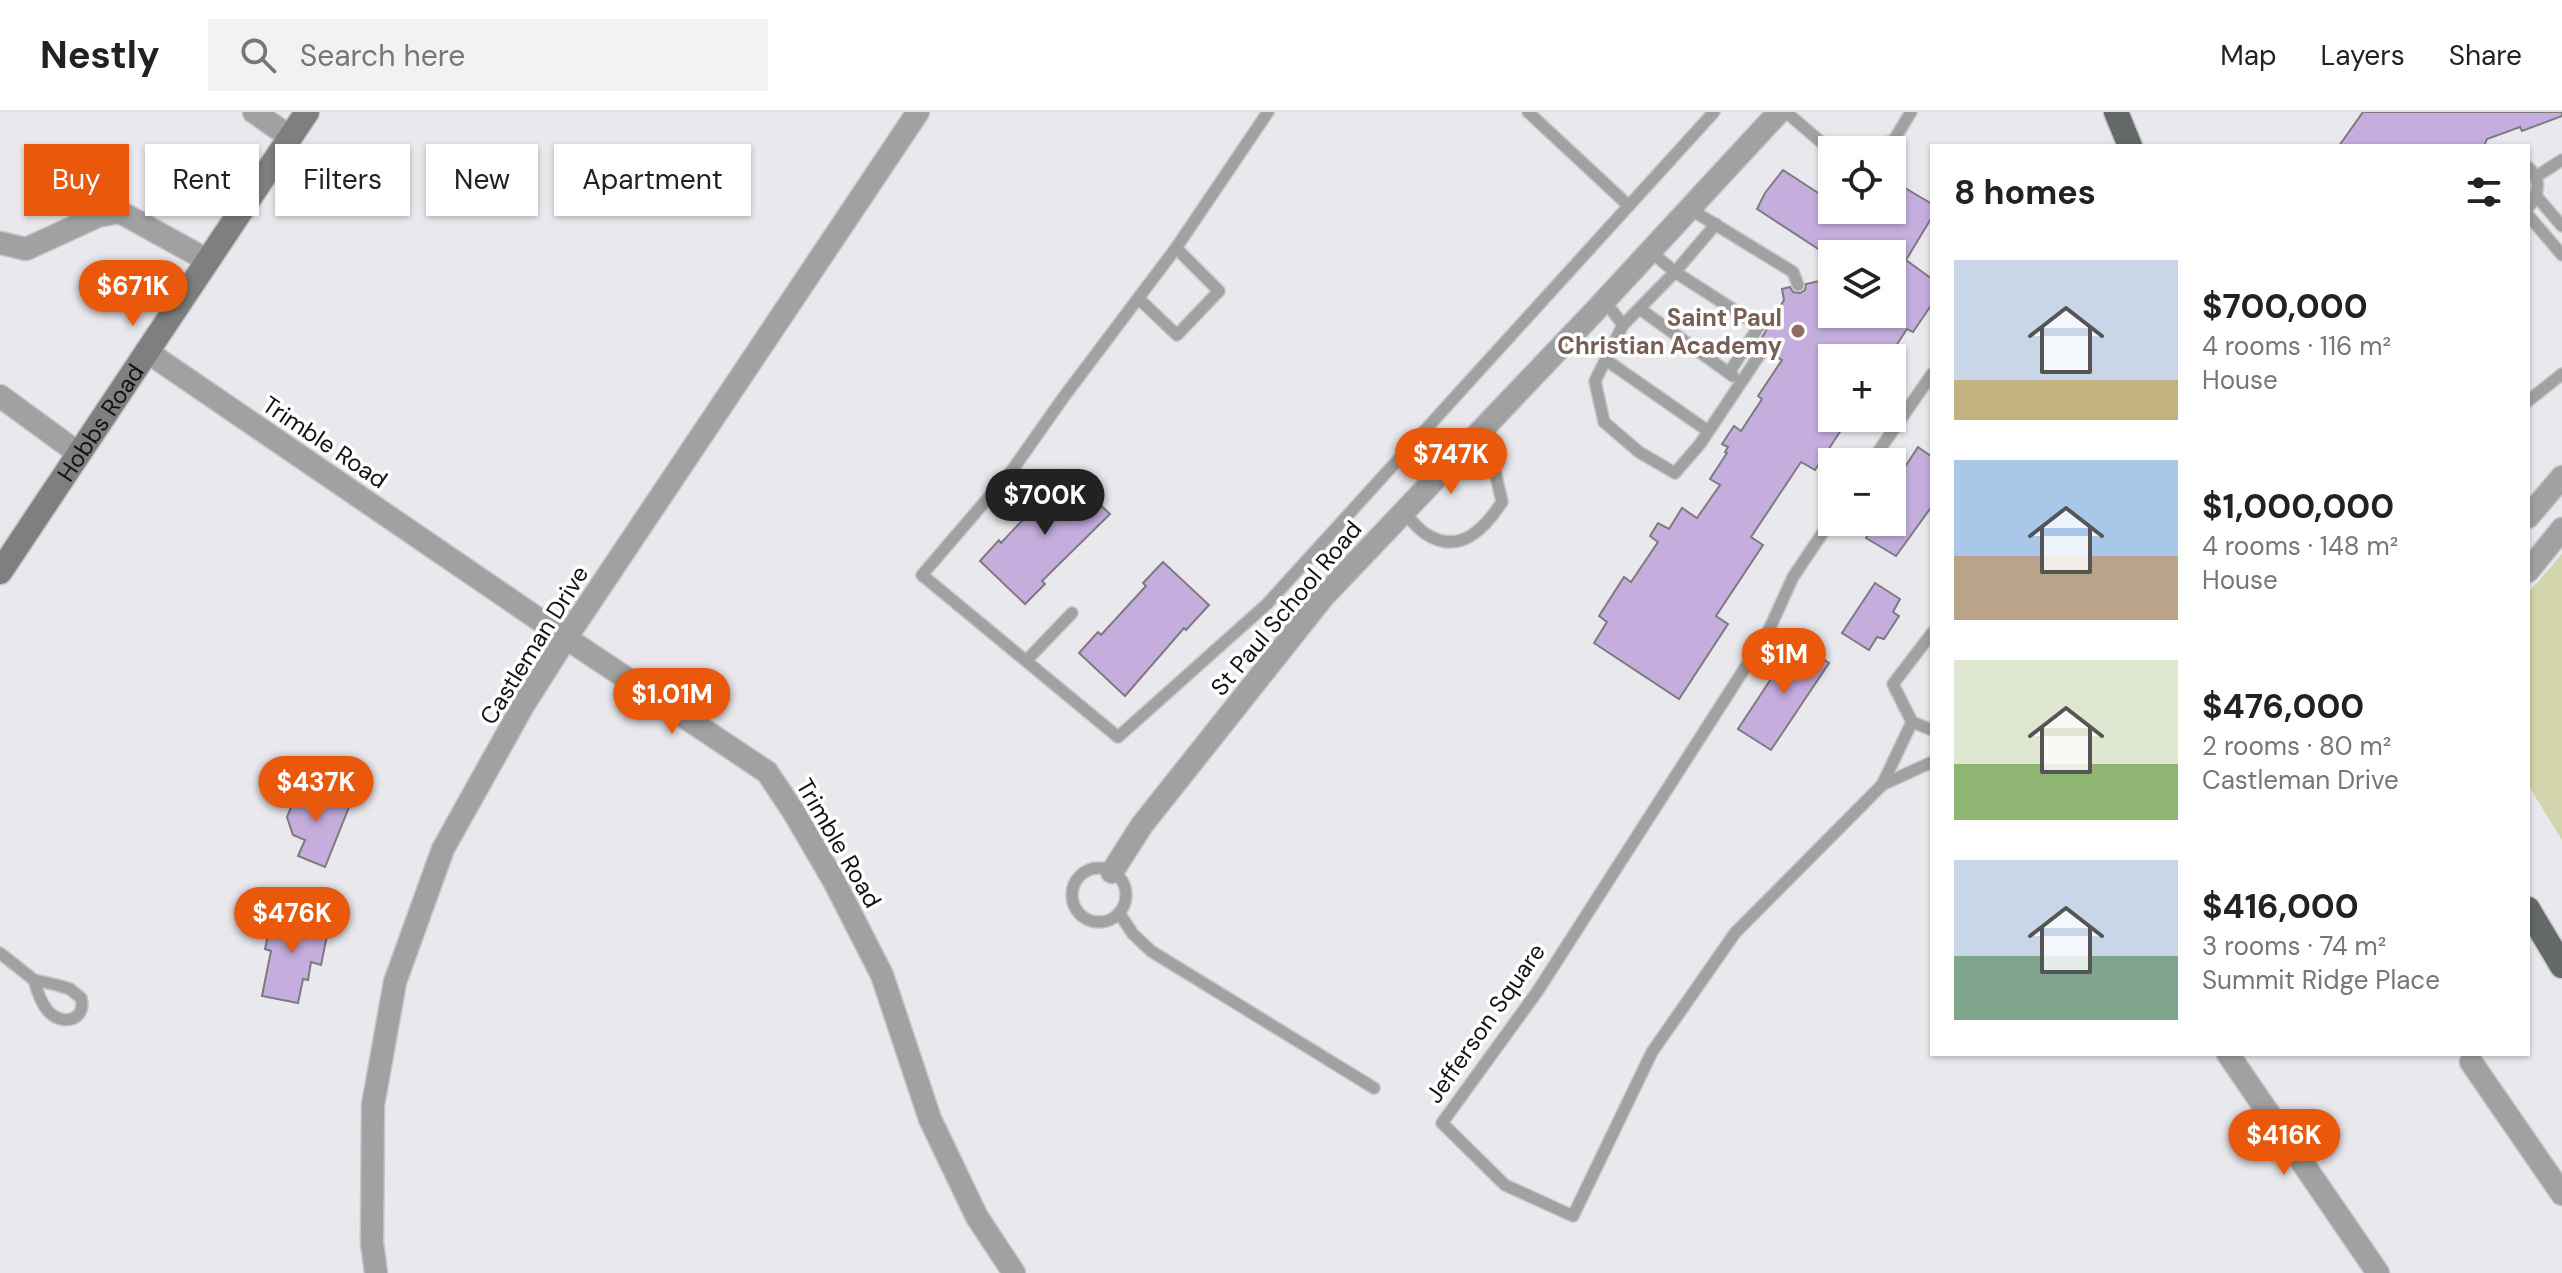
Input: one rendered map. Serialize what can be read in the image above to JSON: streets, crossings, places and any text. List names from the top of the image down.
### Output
{
  "streets": {
    "street": [
      "Hobbs Road",
      "Trimble Road",
      "St Paul School Road",
      "Castleman Drive"
    ],
    "lane": ["Jefferson Square"]
  },
  "crossings": [
    ["Hobbs Road", "Trimble Road"],
    ["Trimble Road", "Castleman Drive"]
  ],
  "places": ["Saint Paul Christian Academy"],
  "page": {
    "header": "Nestly",
    "search": "Search here",
    "nav": ["Map", "Layers", "Share"],
    "map_buttons": ["+", "−"],
    "chip": [
      "Buy",
      "Rent",
      "Filters",
      "New",
      "Apartment"
    ],
    "heading": "8 homes",
    "list": [
      {
        "name": "$700,000",
        "note": "4 rooms · 116 m² · House"
      },
      {
        "name": "$1,000,000",
        "note": "4 rooms · 148 m² · House"
      },
      {
        "name": "$476,000",
        "note": "2 rooms · 80 m² · Castleman Drive"
      },
      {
        "name": "$416,000",
        "note": "3 rooms · 74 m² · Summit Ridge Place"
      }
    ],
    "price": [
      "$671K",
      "$747K",
      "$700K",
      "$1M",
      "$1.01M",
      "$437K",
      "$476K",
      "$416K"
    ]
  }
}
